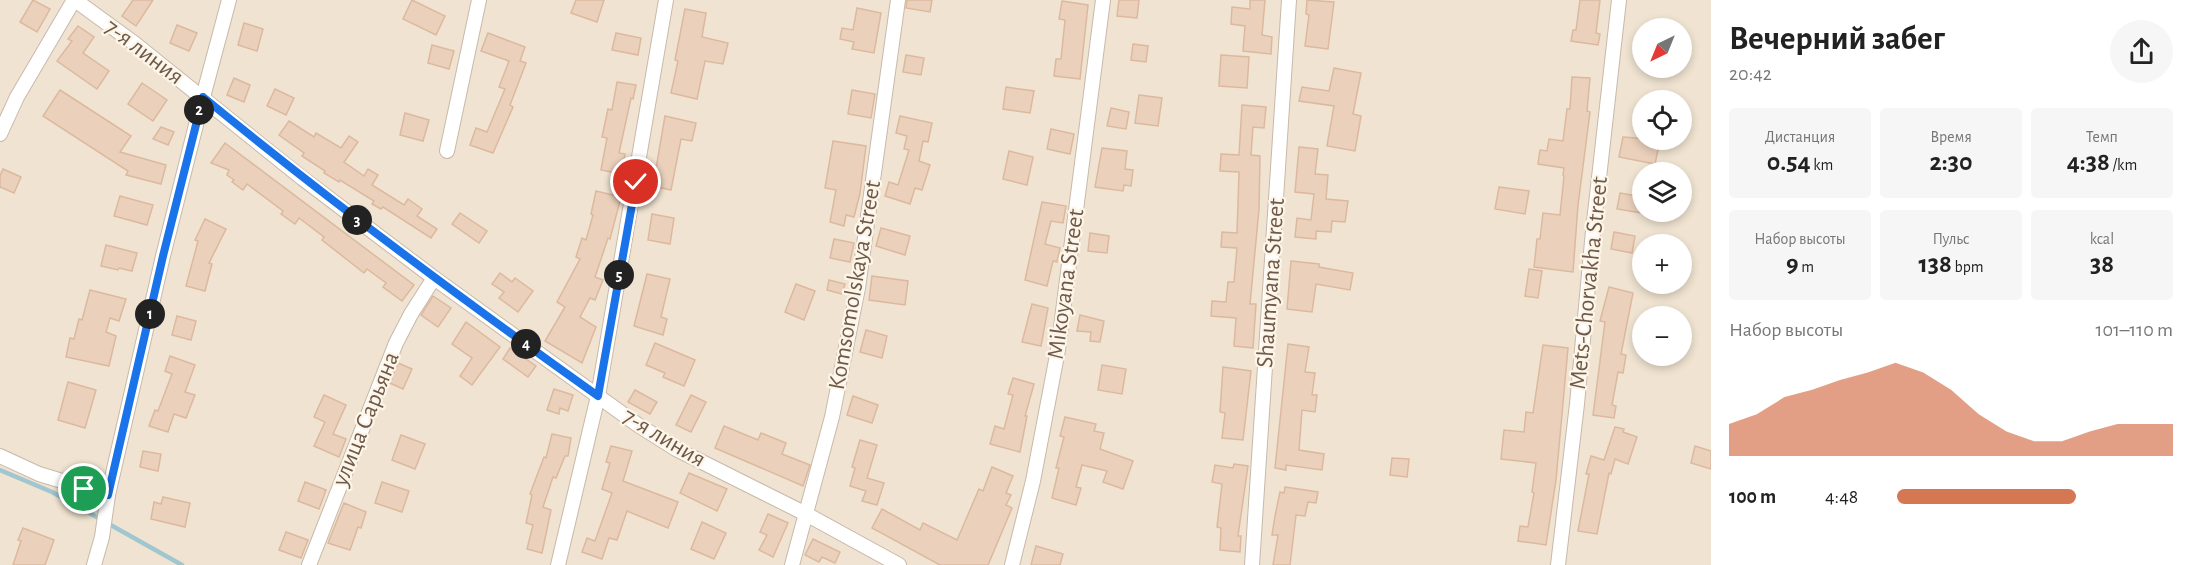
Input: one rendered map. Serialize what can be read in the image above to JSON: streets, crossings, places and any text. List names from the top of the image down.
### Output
{
  "streets": {
    "street": [
      "7-я линия",
      "Shaumyana Street",
      "Mets-Chorvakha Street",
      "Mikoyana Street",
      "Komsomolskaya Street",
      "улица Сарьяна"
    ]
  },
  "crossings": [
    ["7-я линия", "Komsomolskaya Street"],
    ["7-я линия", "улица Сарьяна"]
  ],
  "north": "bottom left",
  "page": {
    "heading": ["Вечерний забег", "20:42"],
    "map_buttons": ["+", "−"],
    "pins": [
      "2",
      "3",
      "5",
      "1",
      "4"
    ],
    "stats": [
      ["Дистанция", "0.54 km"],
      ["Время", "2:30"],
      ["Темп", "4:38 /km"],
      ["Набор высоты", "9 m"],
      ["Пульс", "138 bpm"],
      ["kcal", "38"]
    ],
    "chart": ["Набор высоты", "101–110 m"],
    "list": [
      {
        "name": "100 m",
        "note": "4:48"
      }
    ]
  }
}
